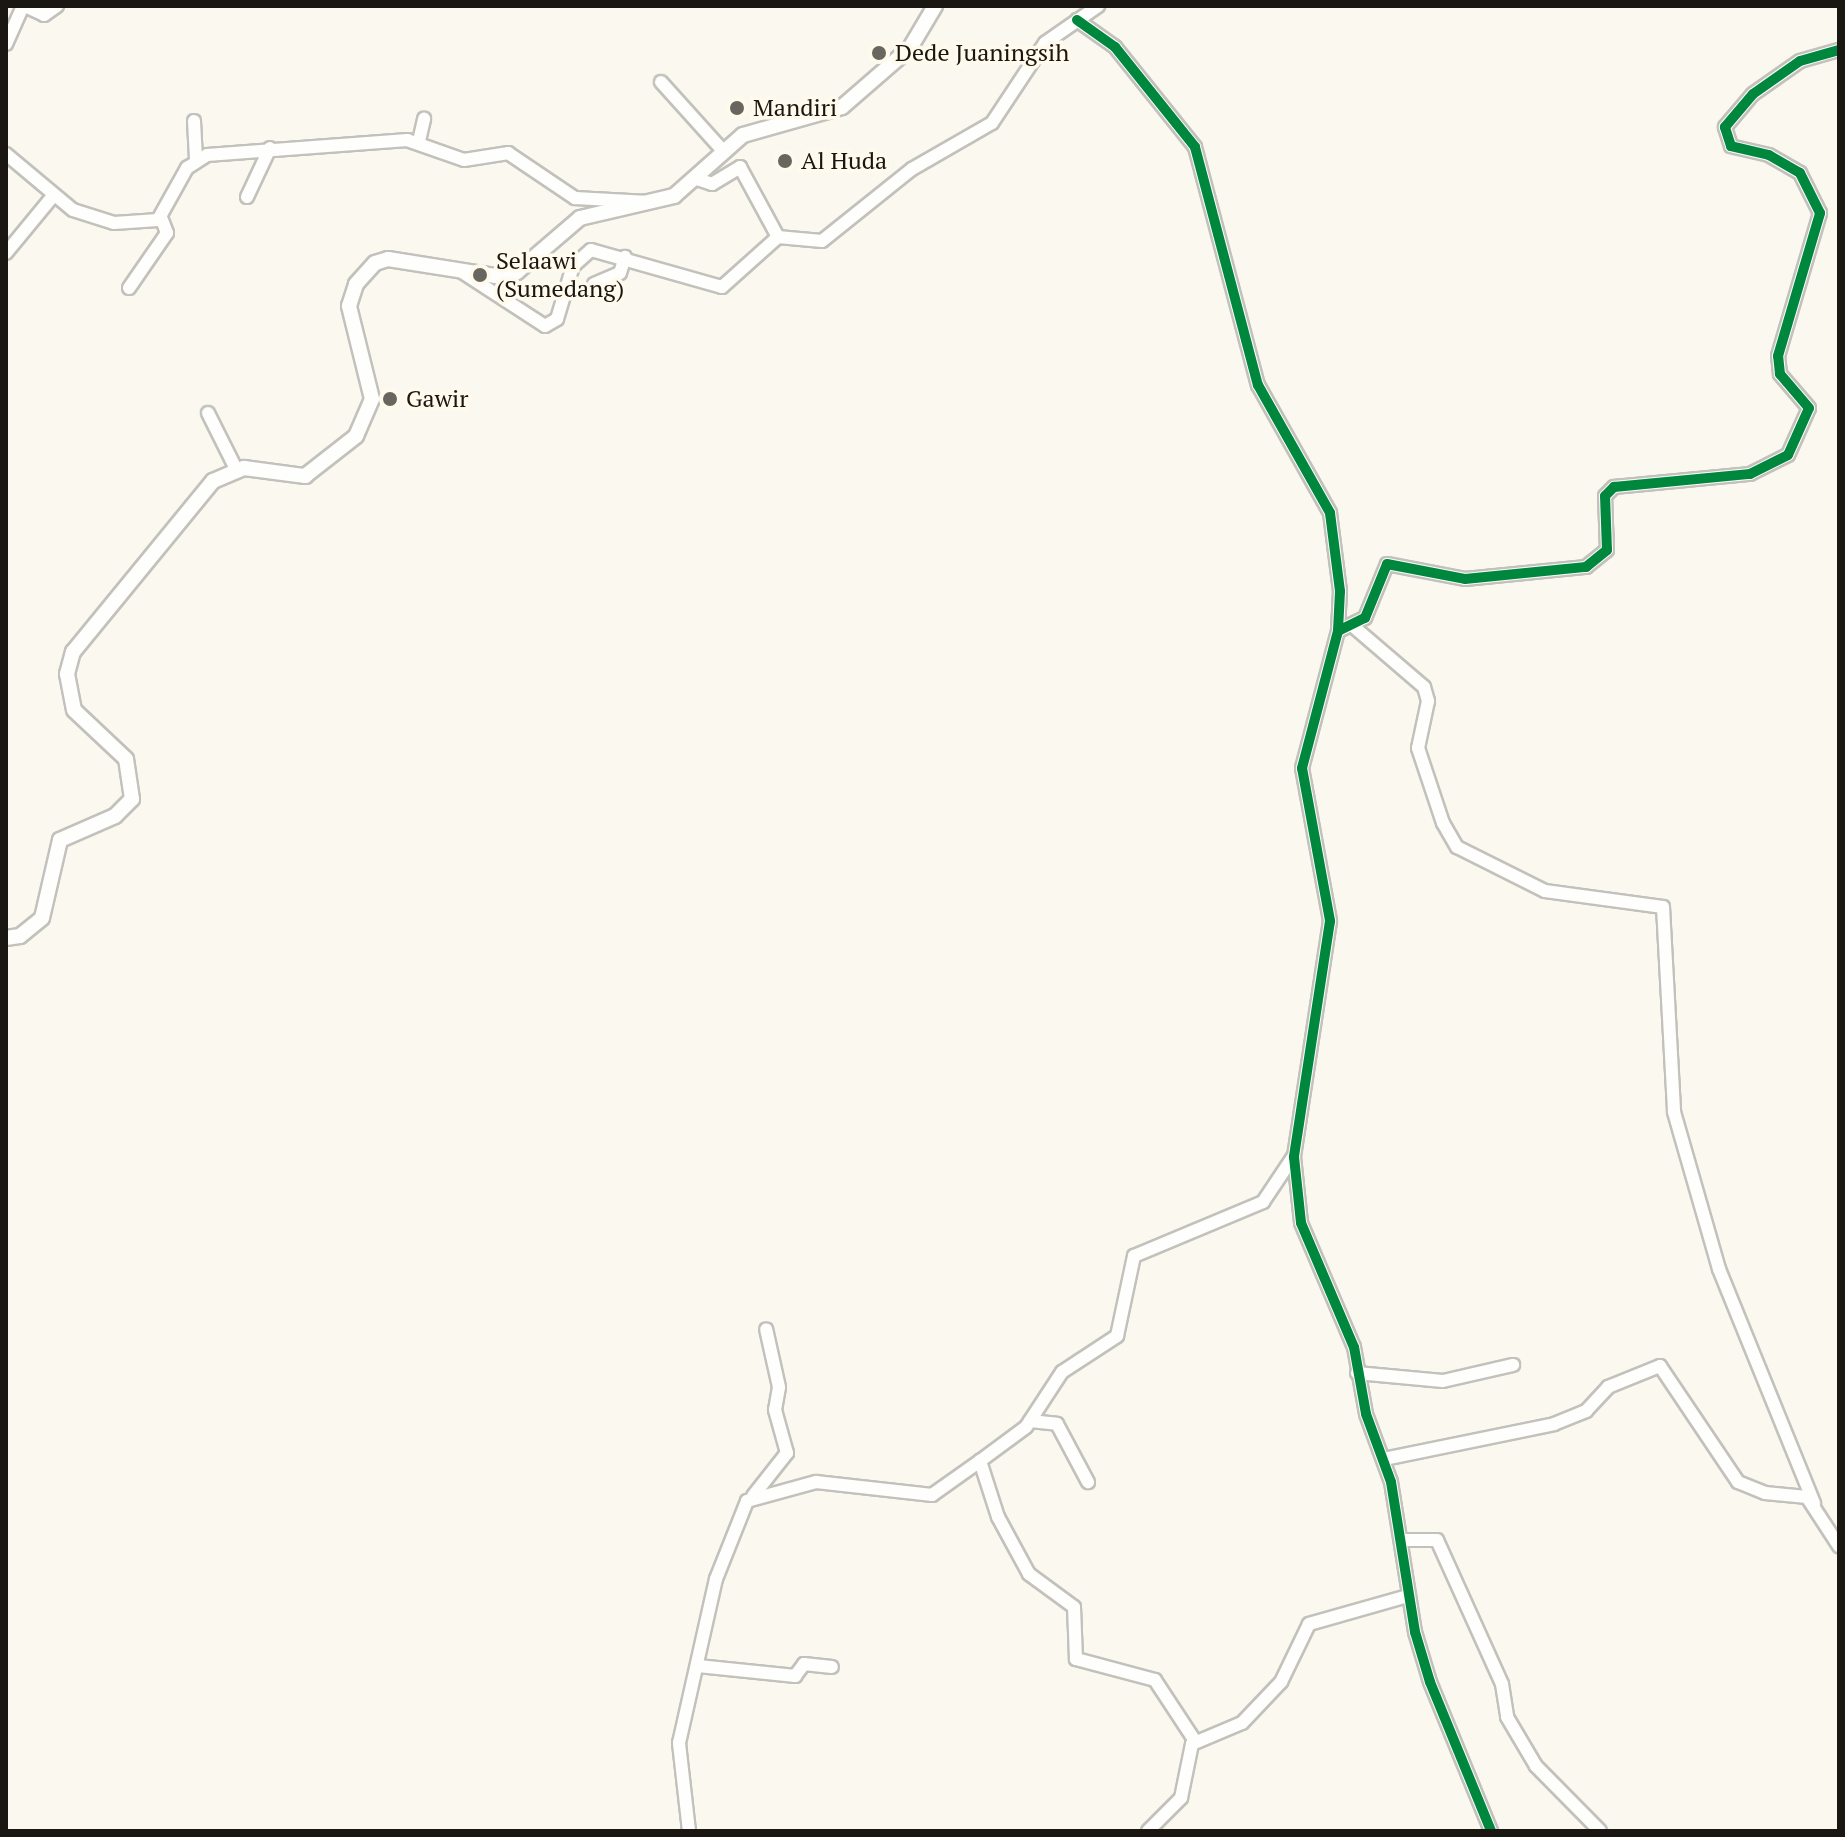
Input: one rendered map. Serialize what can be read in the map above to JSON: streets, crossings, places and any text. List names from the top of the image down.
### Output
{
  "places": [
    "Dede Juaningsih",
    "Mandiri",
    "Al Huda",
    "Selaawi (Sumedang)",
    "Gawir"
  ]
}
